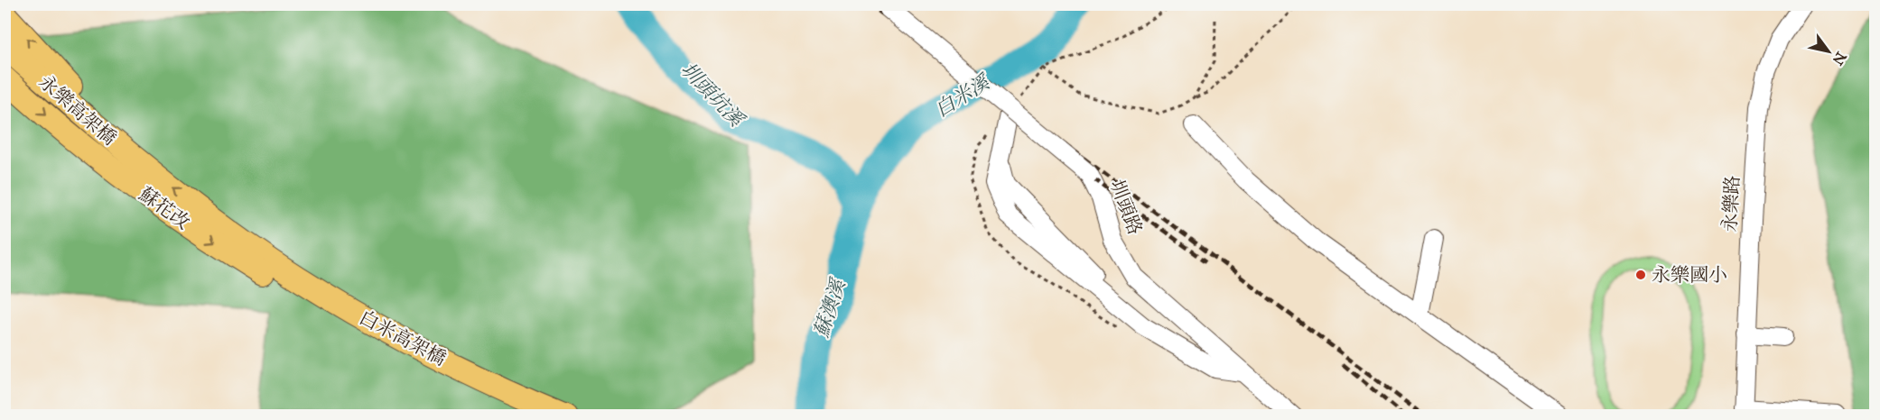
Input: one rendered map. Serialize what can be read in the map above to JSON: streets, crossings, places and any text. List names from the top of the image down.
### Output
{
  "streets": {
    "main road": ["永樂高架橋", "蘇花改", "白米高架橋"],
    "street": ["永樂路", "圳頭路"]
  },
  "crossings": [
    ["永樂高架橋", "蘇花改"],
    ["蘇花改", "白米高架橋"]
  ],
  "water": ["圳頭坑溪", "白米溪", "蘇澳溪"],
  "places": ["永樂國小"],
  "north": "bottom right"
}
